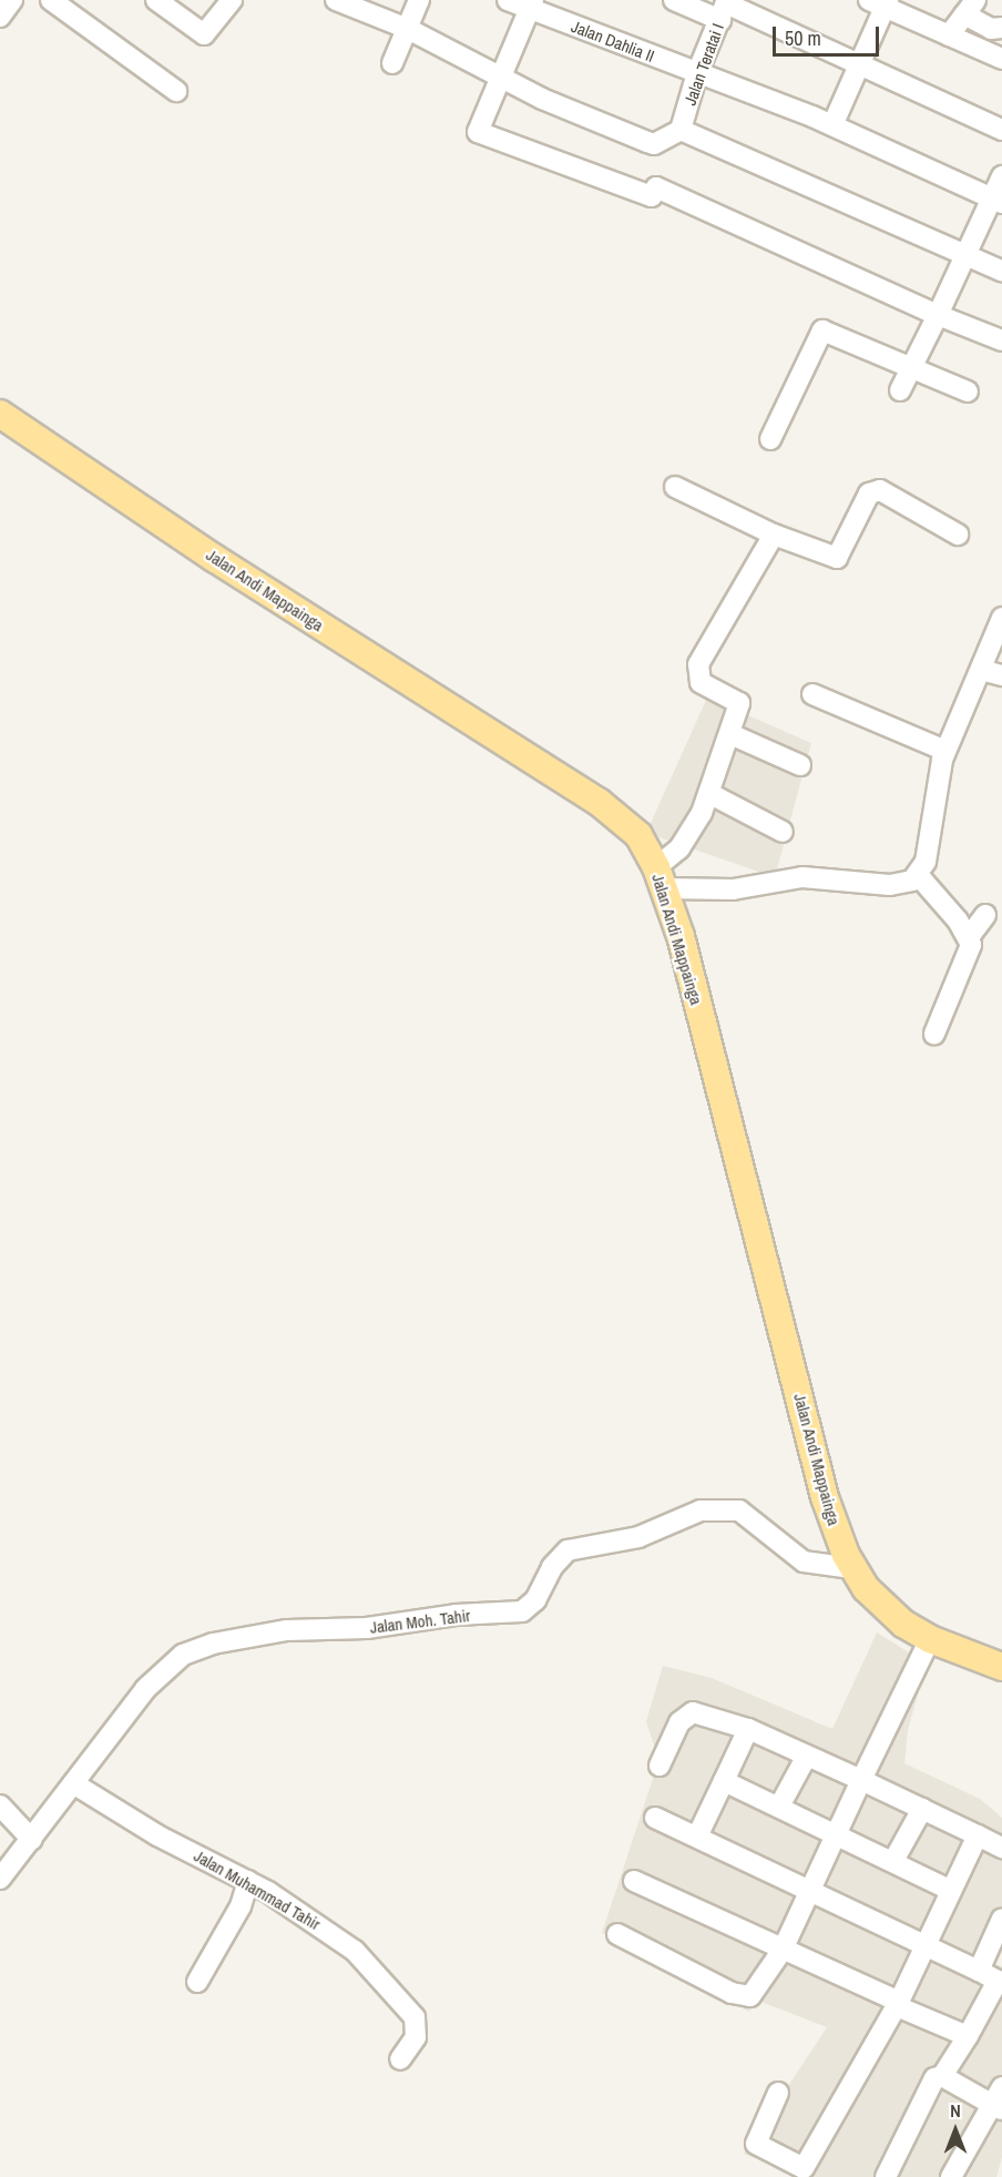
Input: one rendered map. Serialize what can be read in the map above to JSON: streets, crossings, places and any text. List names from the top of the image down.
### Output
{
  "streets": {
    "main road": ["Jalan Andi Mappainga"],
    "street": [
      "Jalan Dahlia II",
      "Jalan Teratai I",
      "Jalan Moh. Tahir",
      "Jalan Muhammad Tahir"
    ]
  },
  "crossings": [
    ["Jalan Dahlia II", "Jalan Teratai I"],
    ["Jalan Andi Mappainga", "Jalan Moh. Tahir"],
    ["Jalan Moh. Tahir", "Jalan Muhammad Tahir"]
  ],
  "scale_bar": "50 m",
  "north": "top"
}
